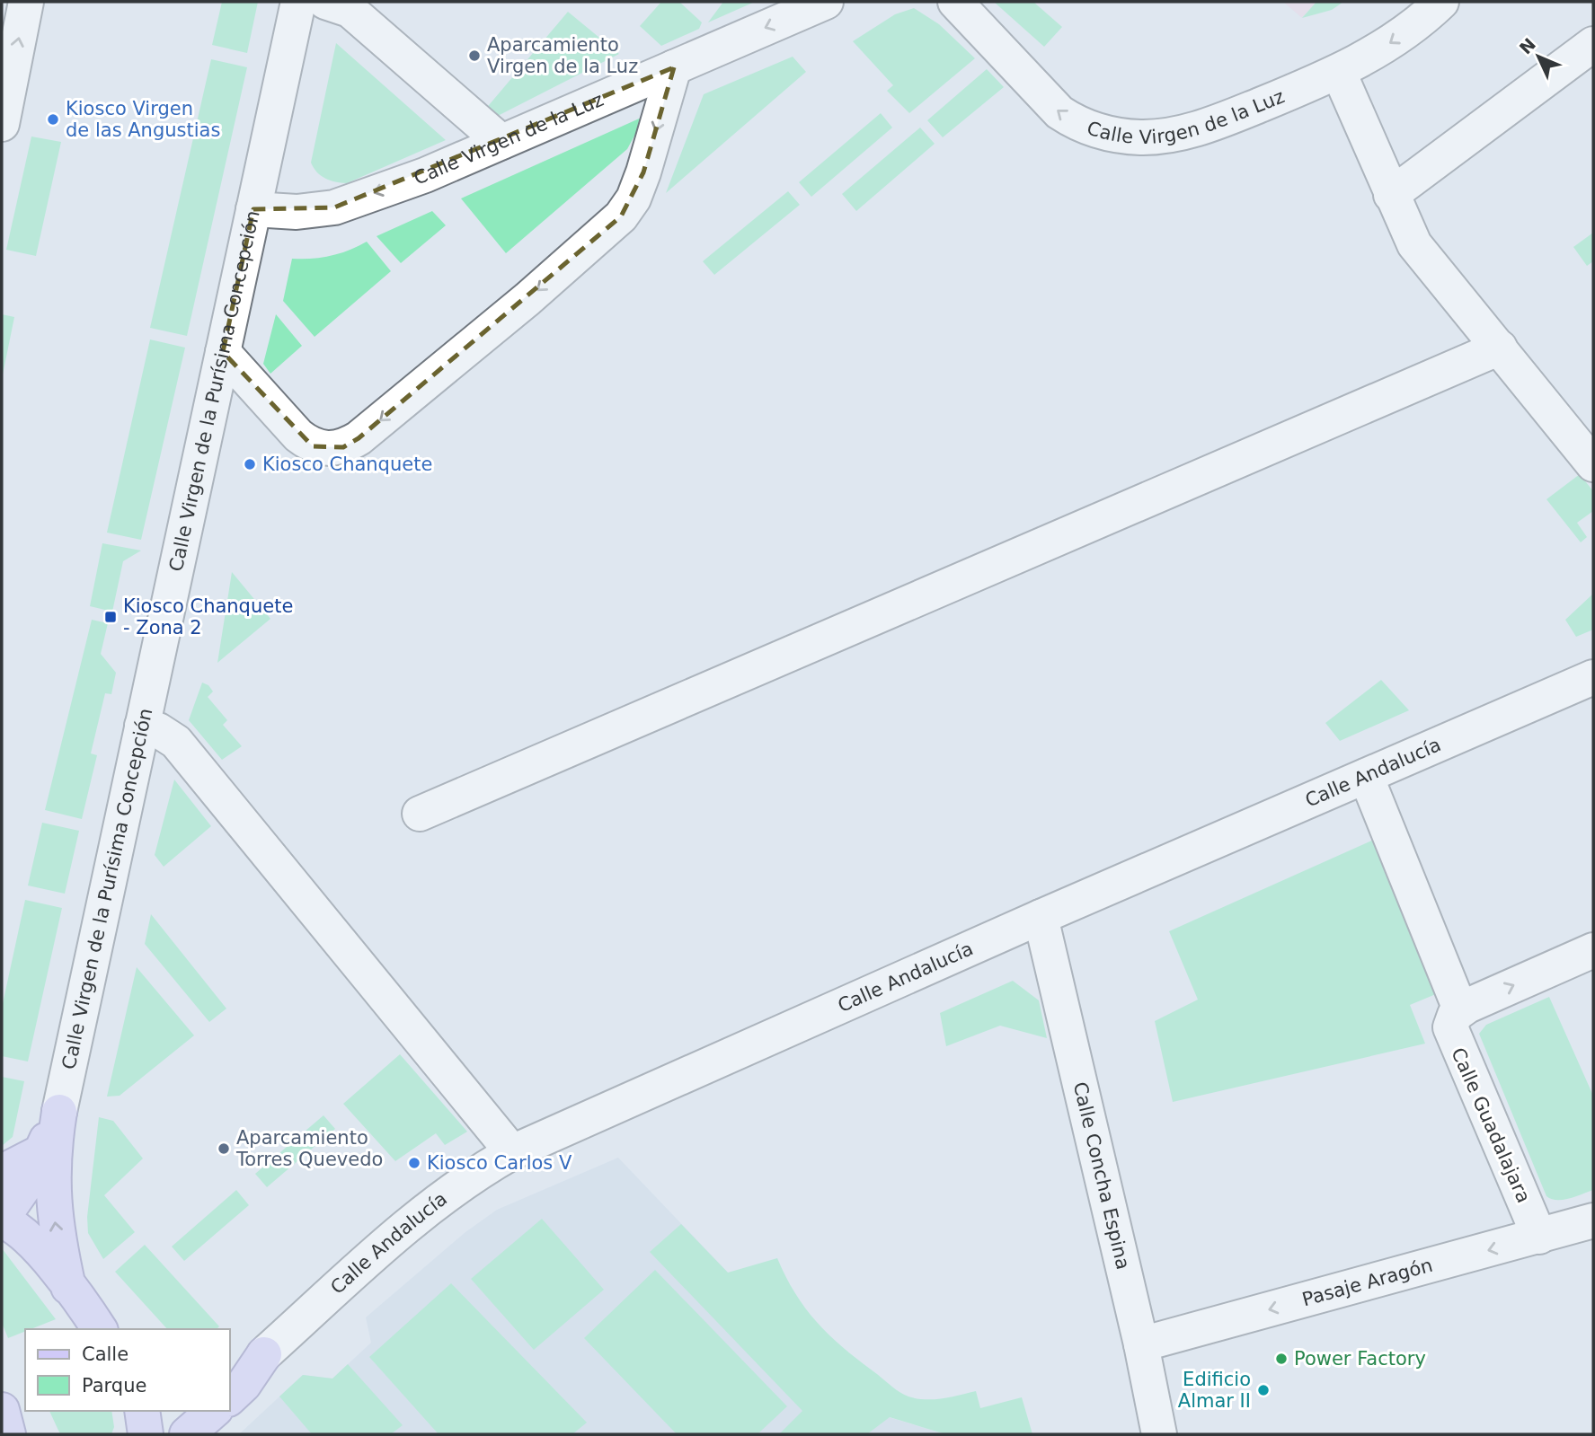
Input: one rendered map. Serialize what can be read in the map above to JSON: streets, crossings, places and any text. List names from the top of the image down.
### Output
{
  "streets": {
    "street": [
      "Calle Virgen de la Luz",
      "Calle Virgen de la Purísima Concepción",
      "Calle Andalucía",
      "Calle Guadalajara",
      "Calle Concha Espina",
      "Pasaje Aragón"
    ]
  },
  "crossings": [
    ["Calle Virgen de la Luz", "Calle Virgen de la Purísima Concepción"],
    ["Calle Andalucía", "Calle Concha Espina"],
    ["Calle Guadalajara", "Pasaje Aragón"],
    ["Calle Concha Espina", "Pasaje Aragón"]
  ],
  "one_way": ["Calle Virgen de la Luz", "Pasaje Aragón"],
  "places": {
    "other": [
      "Aparcamiento Virgen de la Luz",
      "Kiosco Virgen de las Angustias",
      "Kiosco Chanquete",
      "Aparcamiento Torres Quevedo",
      "Kiosco Carlos V",
      "Power Factory",
      "Edificio Almar II"
    ],
    "transit": ["Kiosco Chanquete - Zona 2"]
  },
  "legend": ["Calle", "Parque"],
  "north": "top left"
}
